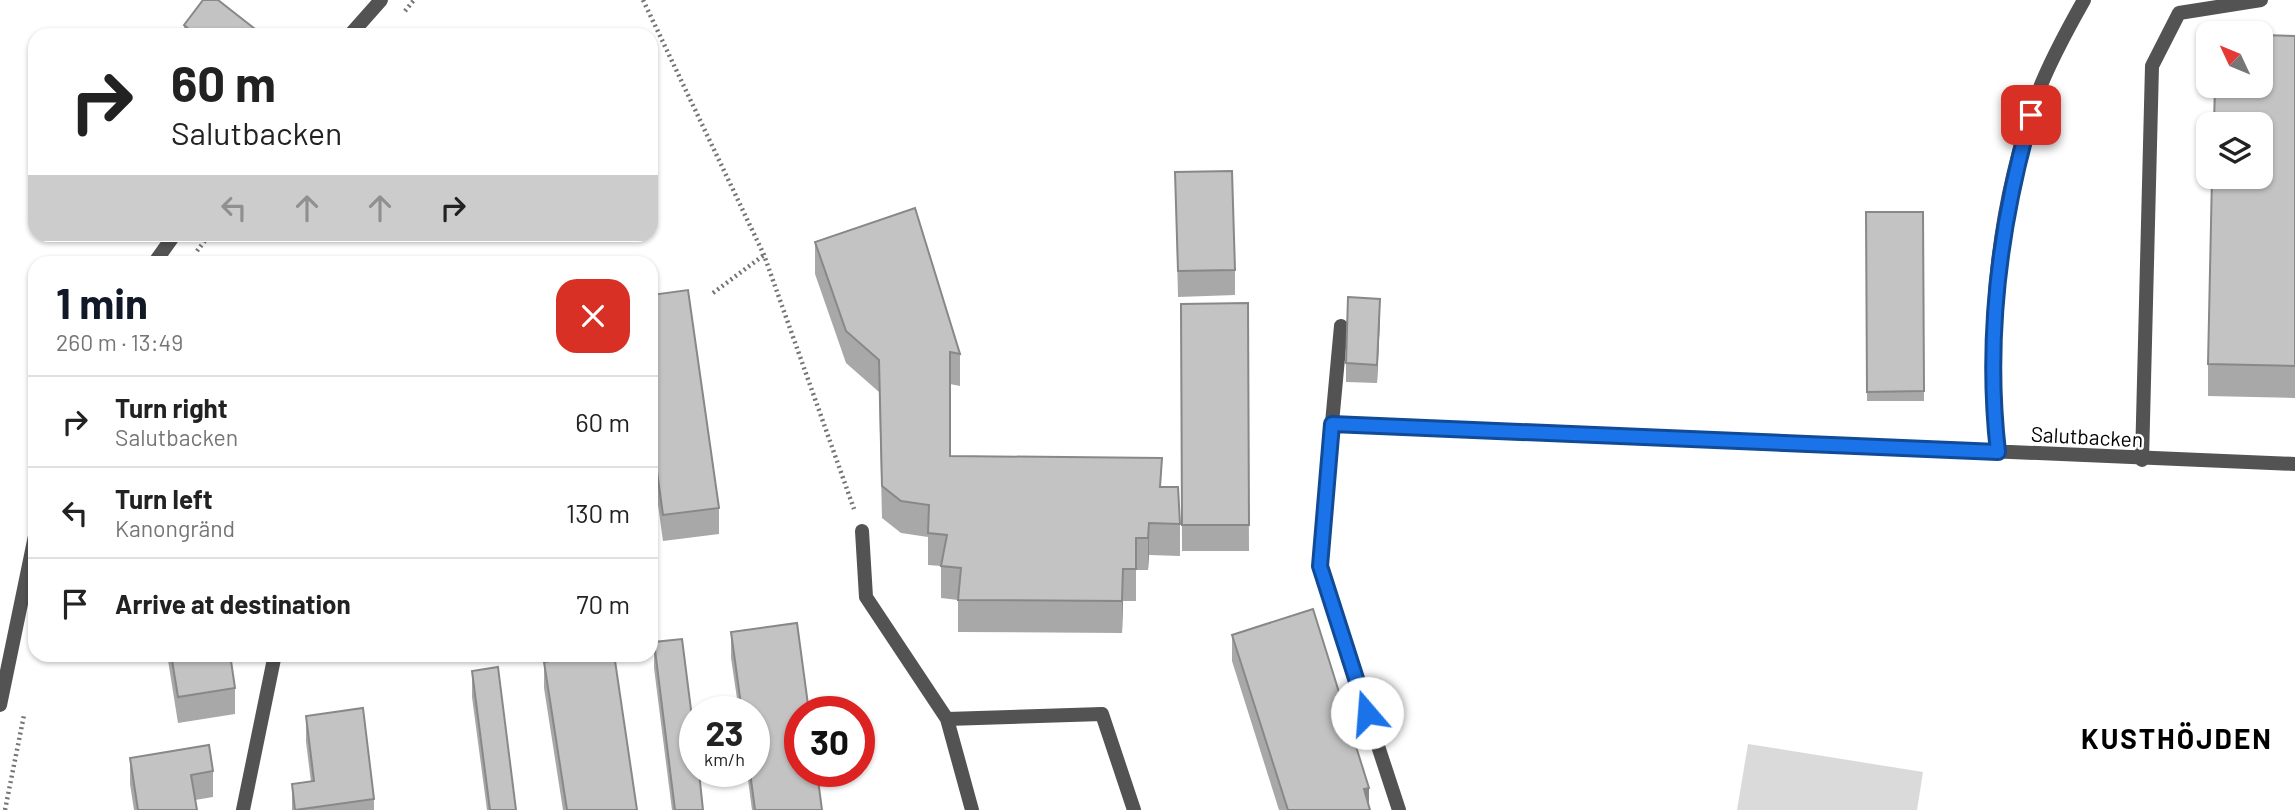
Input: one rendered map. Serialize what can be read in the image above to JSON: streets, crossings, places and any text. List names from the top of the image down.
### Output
{
  "streets": {
    "street": ["Salutbacken"]
  },
  "districts": ["KUSTHÖJDEN"],
  "north": "top left",
  "page": {
    "turn": ["60 m", "Salutbacken"],
    "heading": ["1 min", "260 m · 13:49"],
    "list": [
      {
        "name": "Turn right",
        "note": "Salutbacken",
        "value": "60 m"
      },
      {
        "name": "Turn left",
        "note": "Kanongränd",
        "value": "130 m"
      },
      {
        "name": "Arrive at destination",
        "value": "70 m"
      }
    ],
    "speed": "23 km/h",
    "limit": "30"
  }
}
